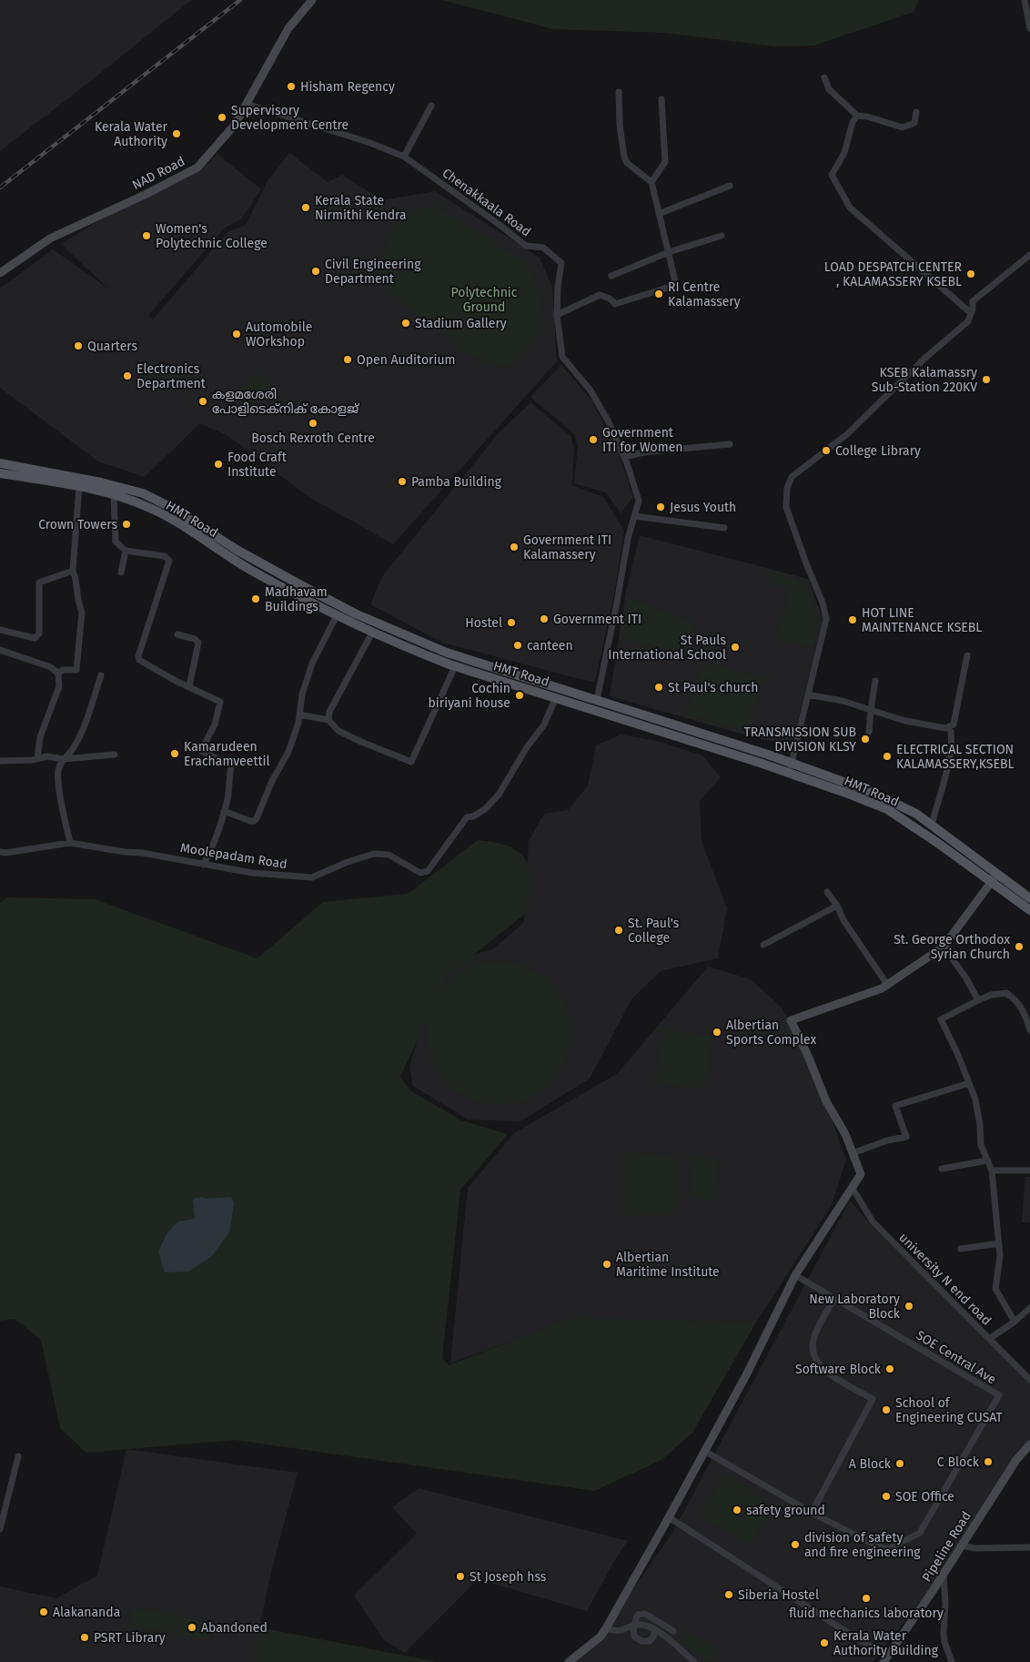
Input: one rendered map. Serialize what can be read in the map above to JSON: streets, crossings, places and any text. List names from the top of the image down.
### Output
{
  "streets": {
    "main road": ["HMT Road"],
    "street": [
      "NAD Road",
      "Chenakkaala Road",
      "Moolepadam Road",
      "university N end road",
      "SOE Central Ave",
      "Pipeline Road"
    ]
  },
  "crossings": [
    ["NAD Road", "Chenakkaala Road"],
    ["Chenakkaala Road", "HMT Road"],
    ["HMT Road", "Moolepadam Road"]
  ],
  "parks": ["Polytechnic Ground"],
  "places": [
    "Hisham Regency",
    "Supervisory Development Centre",
    "Kerala Water Authority",
    "Kerala State Nirmithi Kendra",
    "Women's Polytechnic College",
    "Civil Engineering Department",
    "LOAD DESPATCH CENTER , KALAMASSERY KSEBL",
    "RI Centre Kalamassery",
    "Stadium Gallery",
    "Automobile WOrkshop",
    "Quarters",
    "Open Auditorium",
    "Electronics Department",
    "KSEB Kalamassry Sub-Station 220KV",
    "കളമശേരി പോളിടെക്നിക് കോളജ്",
    "Bosch Rexroth Centre",
    "Government ITI for Women",
    "College Library",
    "Food Craft Institute",
    "Pamba Building",
    "Jesus Youth",
    "Crown Towers",
    "Government ITI Kalamassery",
    "Madhavam Buildings",
    "Government ITI",
    "HOT LINE MAINTENANCE KSEBL",
    "Hostel",
    "canteen",
    "St Pauls International School",
    "St Paul's church",
    "Cochin biriyani house",
    "TRANSMISSION SUB DIVISION KLSY",
    "Kamarudeen Erachamveettil",
    "ELECTRICAL SECTION KALAMASSERY,KSEBL",
    "St. Paul's College",
    "St. George Orthodox Syrian Church",
    "Albertian Sports Complex",
    "Albertian Maritime Institute",
    "New Laboratory Block",
    "Software Block",
    "School of Engineering CUSAT",
    "C Block",
    "A Block",
    "SOE Office",
    "safety ground",
    "division of safety and fire engineering",
    "St Joseph hss",
    "Siberia Hostel",
    "fluid mechanics laboratory",
    "Alakananda",
    "Abandoned",
    "PSRT Library",
    "Kerala Water Authority Building"
  ]
}
